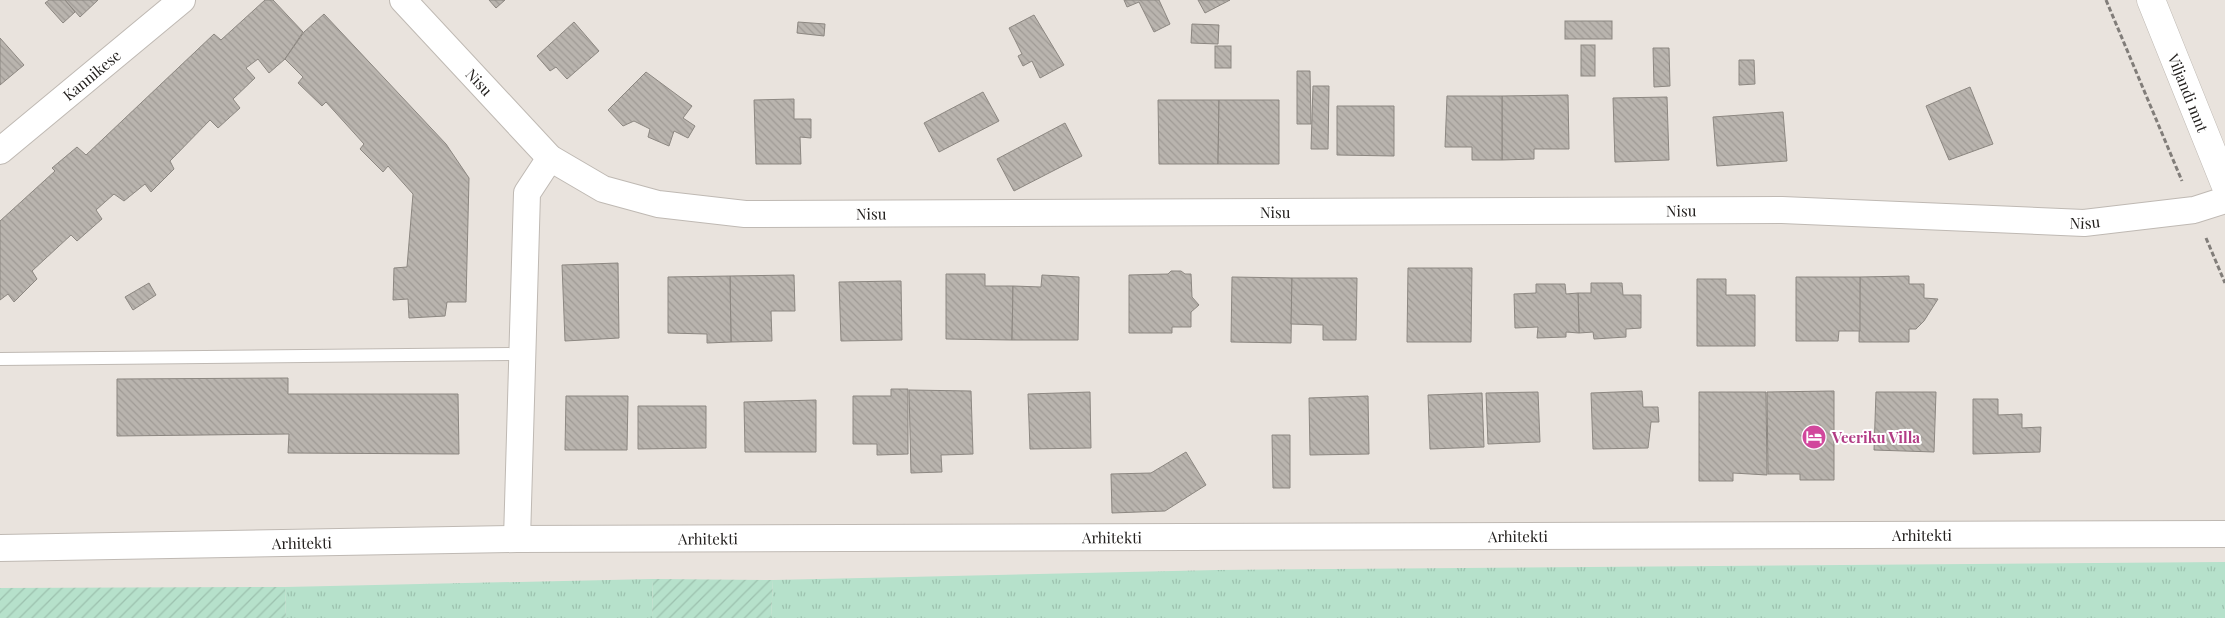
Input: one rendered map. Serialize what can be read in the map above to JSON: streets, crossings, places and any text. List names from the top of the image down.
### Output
{
  "streets": {
    "street": [
      "Kannikese",
      "Nisu",
      "Viljandi mnt",
      "Arhitekti"
    ]
  },
  "places": {
    "hotel": ["Veeriku Villa"]
  }
}
